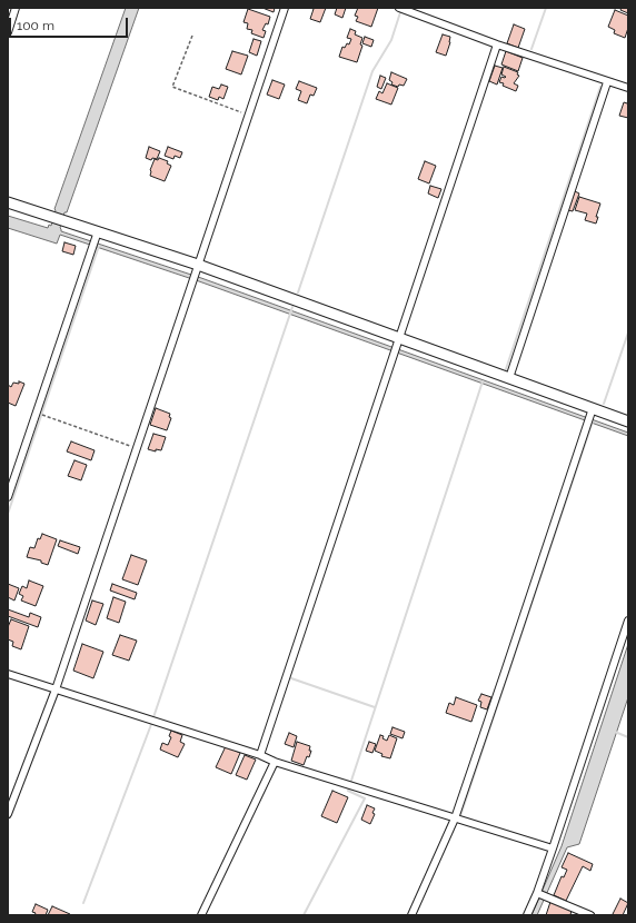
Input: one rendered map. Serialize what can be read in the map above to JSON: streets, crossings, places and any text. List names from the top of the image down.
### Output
{
  "scale_bar": "100 m"
}
